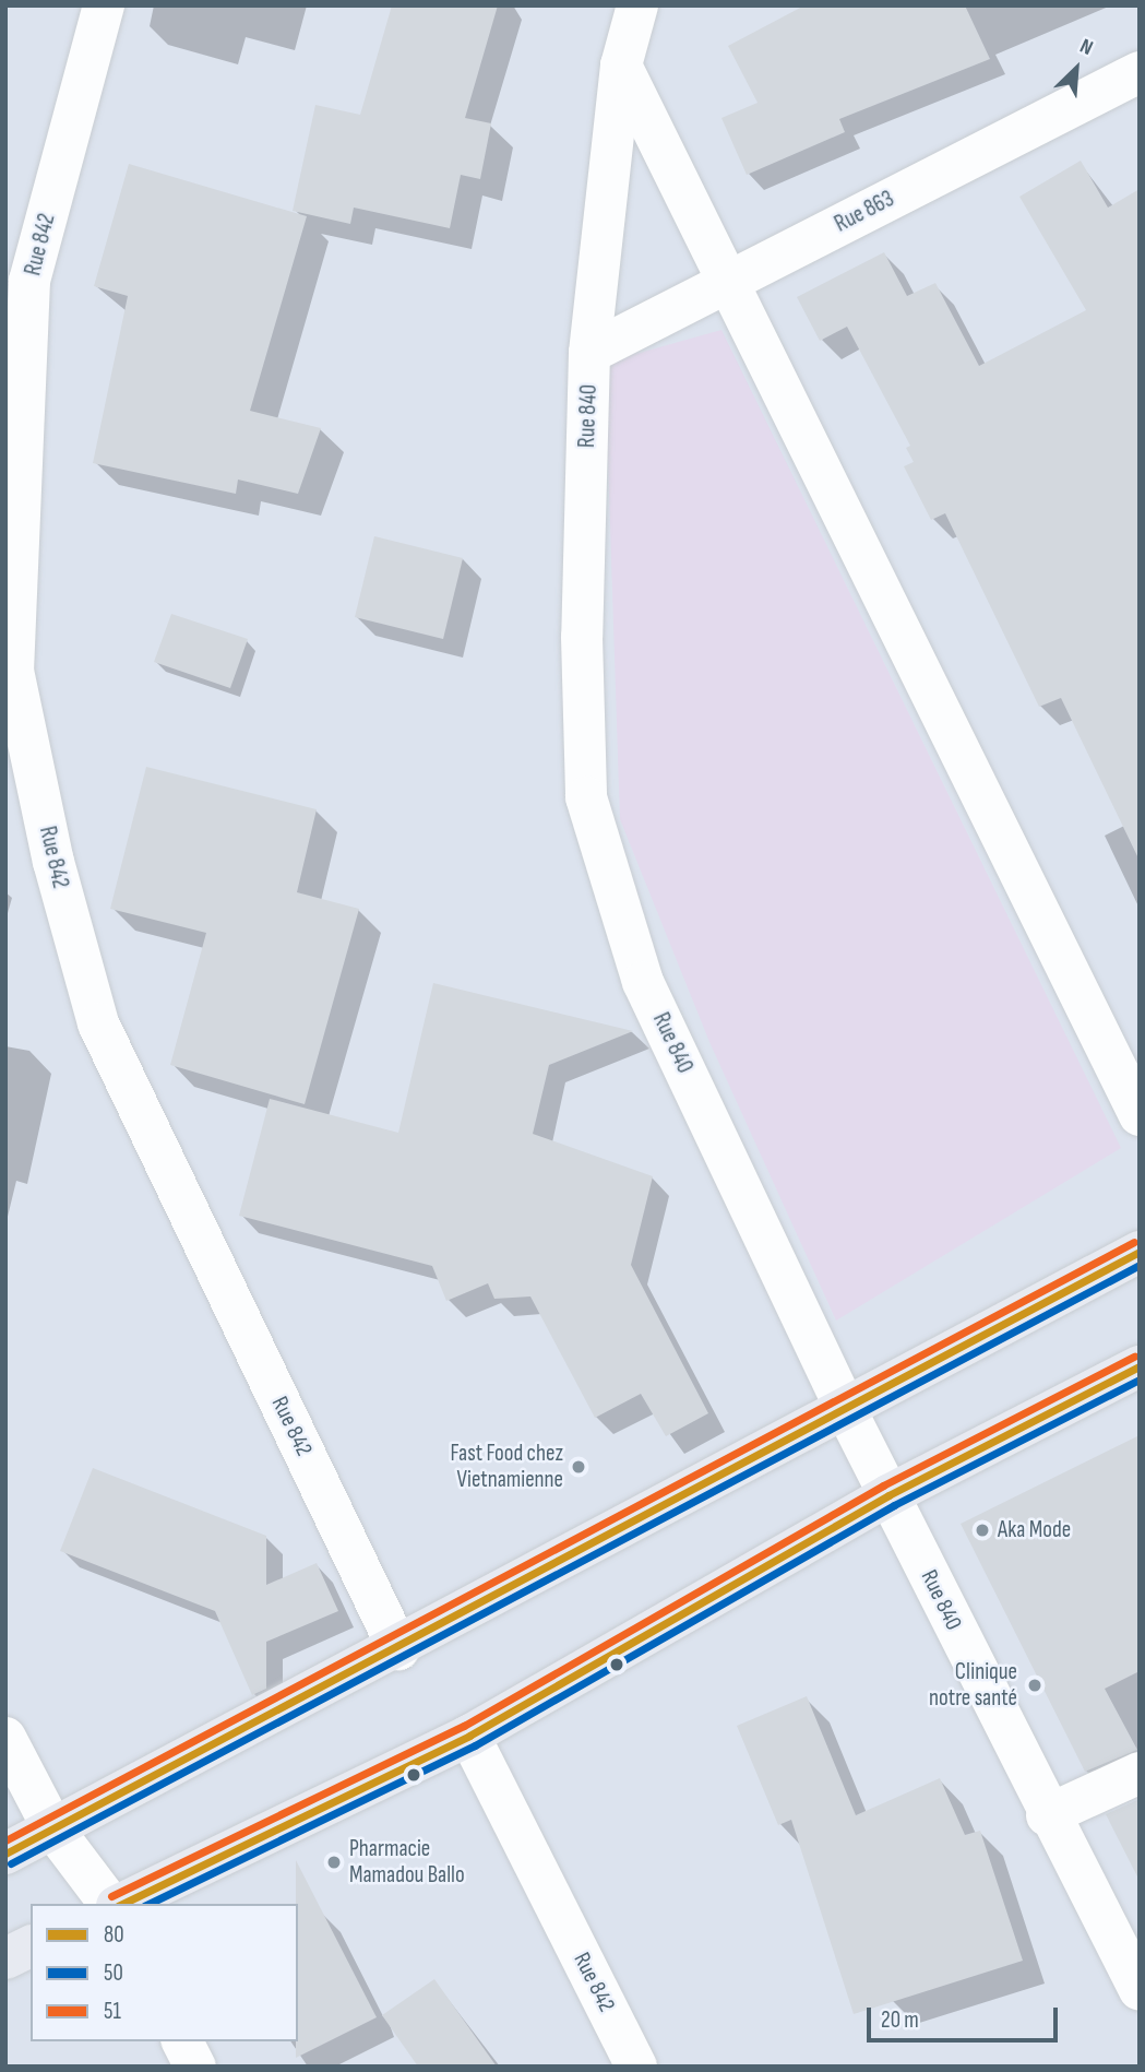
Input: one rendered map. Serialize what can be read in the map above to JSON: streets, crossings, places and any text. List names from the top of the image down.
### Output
{
  "streets": {
    "street": ["Rue 863", "Rue 842", "Rue 840"]
  },
  "crossings": [
    ["Rue 863", "Rue 840"]
  ],
  "places": [
    "Fast Food chez Vietnamienne",
    "Aka Mode",
    "Clinique notre santé",
    "Pharmacie Mamadou Ballo"
  ],
  "lines": ["transit line 51", "transit line 80", "transit line 50"],
  "legend": ["80", "50", "51"],
  "scale_bar": "20 m",
  "north": "top right"
}
